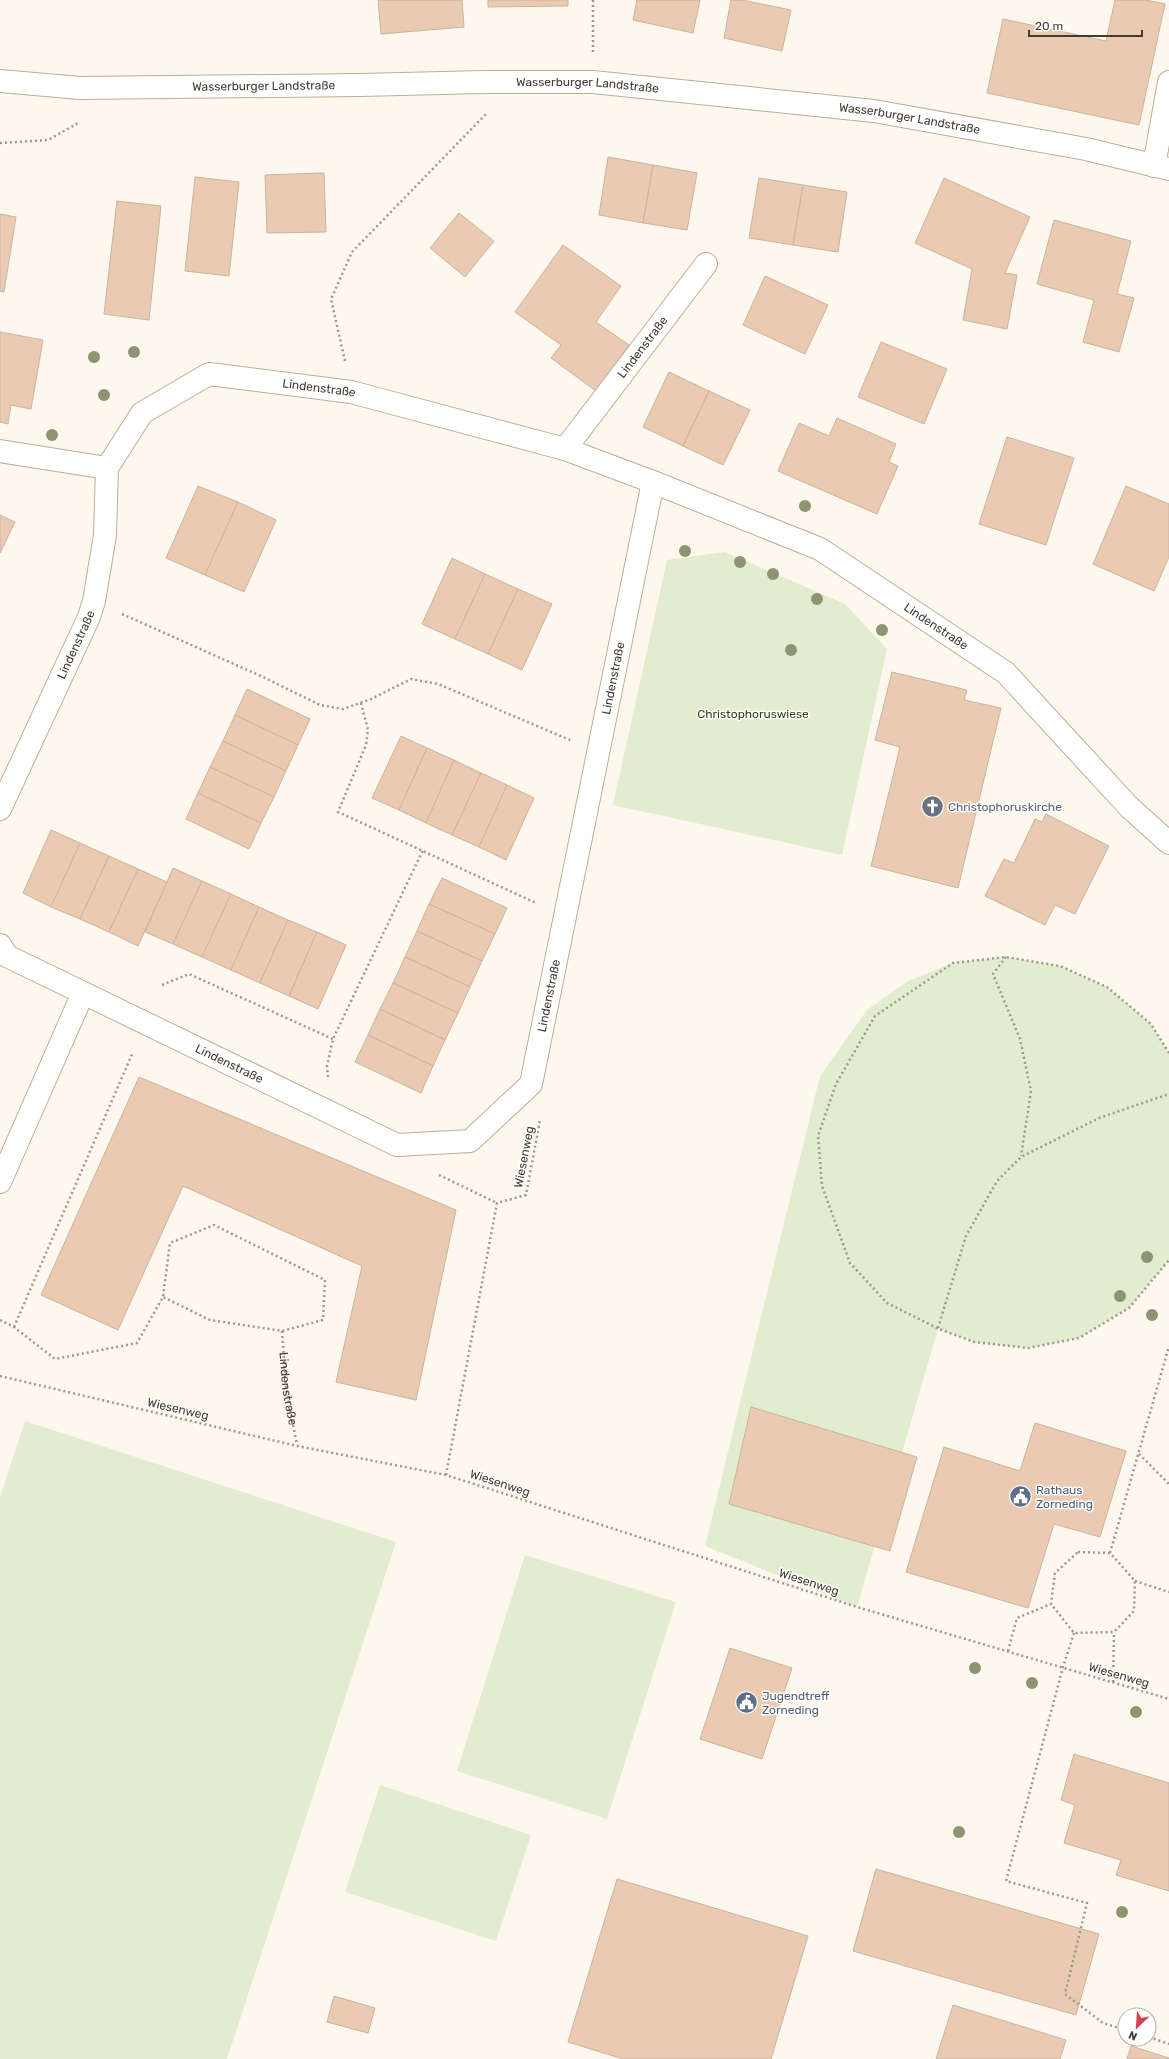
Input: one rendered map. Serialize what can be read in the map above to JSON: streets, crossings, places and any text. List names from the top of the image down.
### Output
{
  "streets": {
    "street": ["Wasserburger Landstraße", "Lindenstraße"],
    "path": ["Wiesenweg"]
  },
  "crossings": [
    ["Lindenstraße", "Wiesenweg"]
  ],
  "parks": ["Christophoruswiese"],
  "places": {
    "church": ["Christophoruskirche"],
    "public building": ["Rathaus Zorneding", "Jugendtreff Zorneding"]
  },
  "scale_bar": "20 m",
  "north": "bottom left"
}
